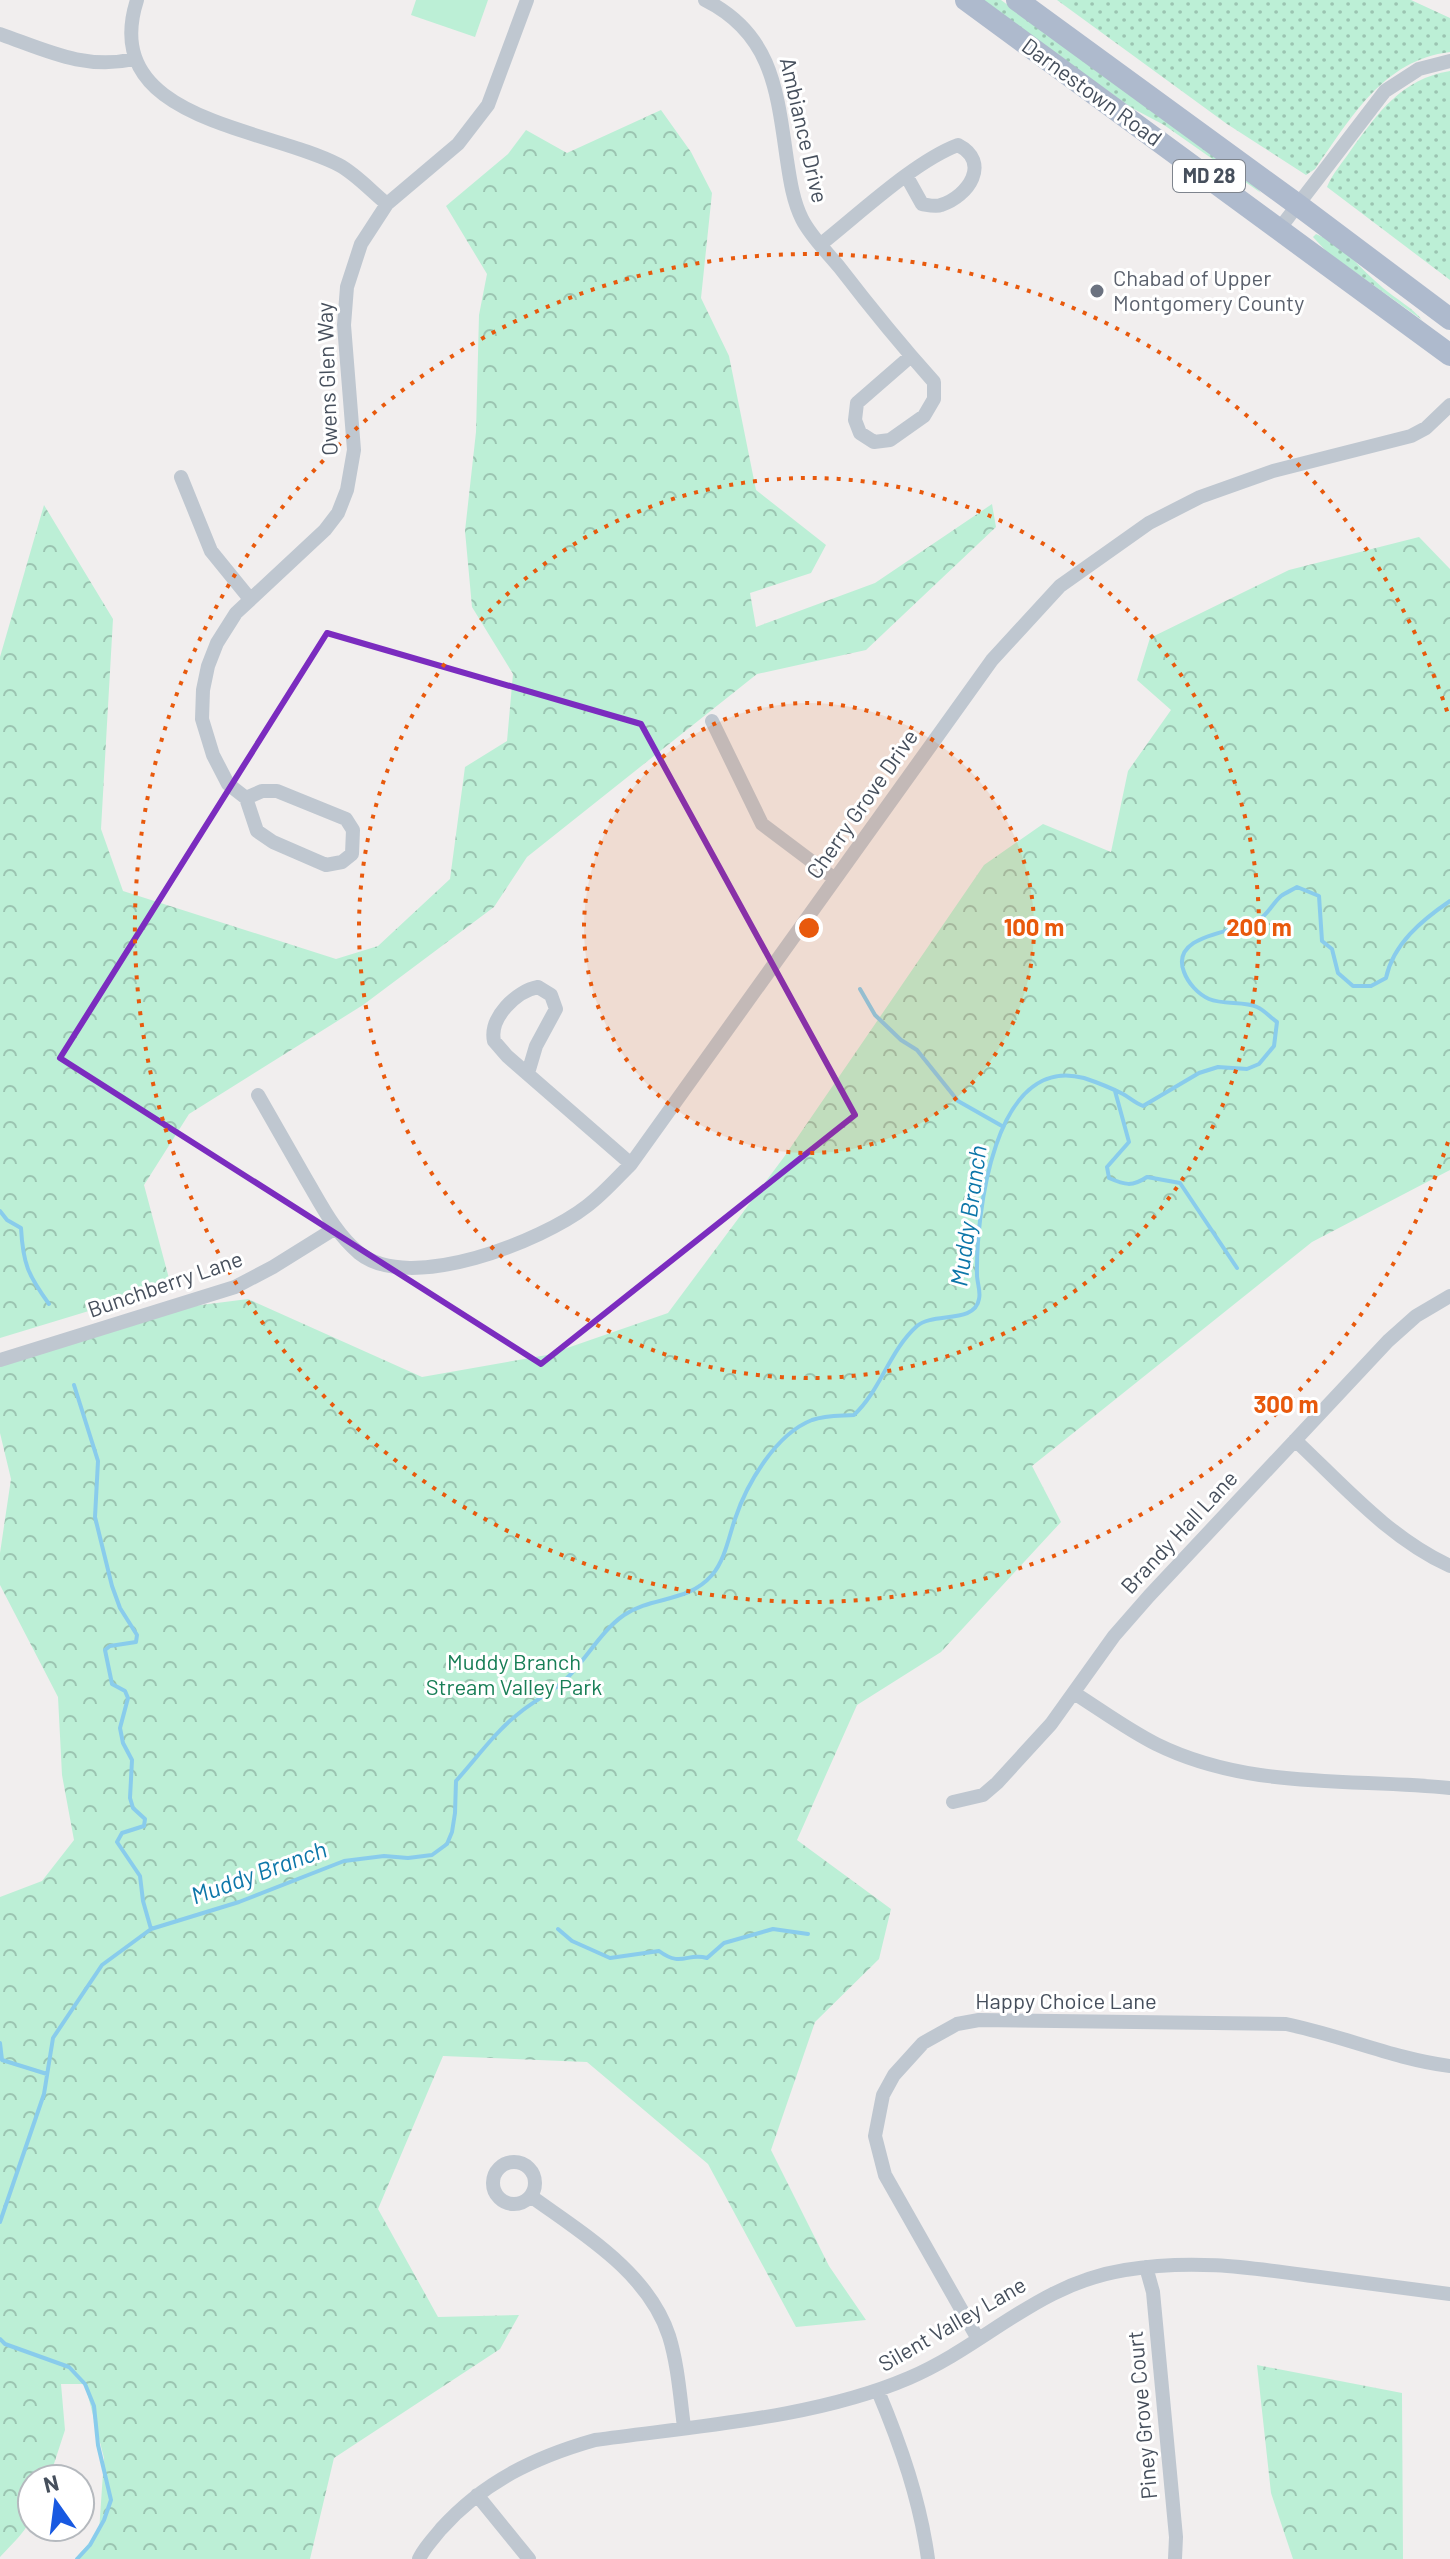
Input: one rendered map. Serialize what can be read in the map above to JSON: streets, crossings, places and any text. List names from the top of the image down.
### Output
{
  "streets": {
    "main road": ["Darnestown Road", "MD 28"],
    "street": [
      "Ambiance Drive",
      "Owens Glen Way",
      "Cherry Grove Drive",
      "Bunchberry Lane",
      "Brandy Hall Lane",
      "Happy Choice Lane",
      "Silent Valley Lane",
      "Piney Grove Court"
    ]
  },
  "crossings": [
    ["Cherry Grove Drive", "Bunchberry Lane"],
    ["Happy Choice Lane", "Silent Valley Lane"],
    ["Silent Valley Lane", "Piney Grove Court"]
  ],
  "water": ["Muddy Branch"],
  "parks": ["Muddy Branch Stream Valley Park"],
  "places": ["Chabad of Upper Montgomery County"],
  "north": "top",
  "rings": ["100 m", "200 m", "300 m"]
}
